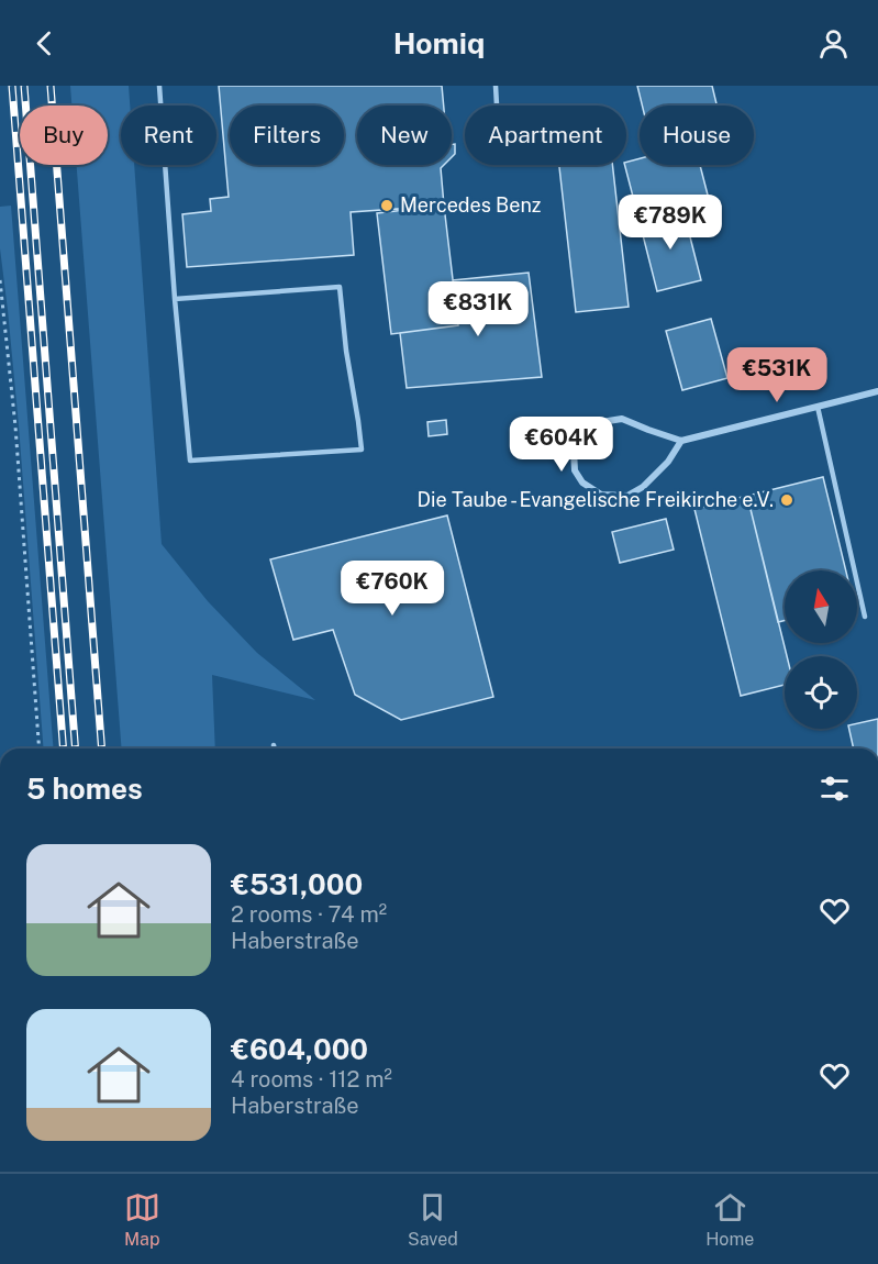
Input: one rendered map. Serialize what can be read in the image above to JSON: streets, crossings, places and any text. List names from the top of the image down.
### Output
{
  "places": ["Mercedes Benz", "Die Taube - Evangelische Freikirche e.V."],
  "north": "top",
  "page": {
    "header": "Homiq",
    "chip": [
      "Buy",
      "Rent",
      "Filters",
      "New",
      "Apartment",
      "House"
    ],
    "price": [
      "€789K",
      "€831K",
      "€531K",
      "€604K",
      "€760K"
    ],
    "heading": "5 homes",
    "list": [
      {
        "name": "€531,000",
        "note": "2 rooms · 74 m² · Haberstraße"
      },
      {
        "name": "€604,000",
        "note": "4 rooms · 112 m² · Haberstraße"
      }
    ],
    "tabs": ["Map", "Saved", "Home"]
  }
}
